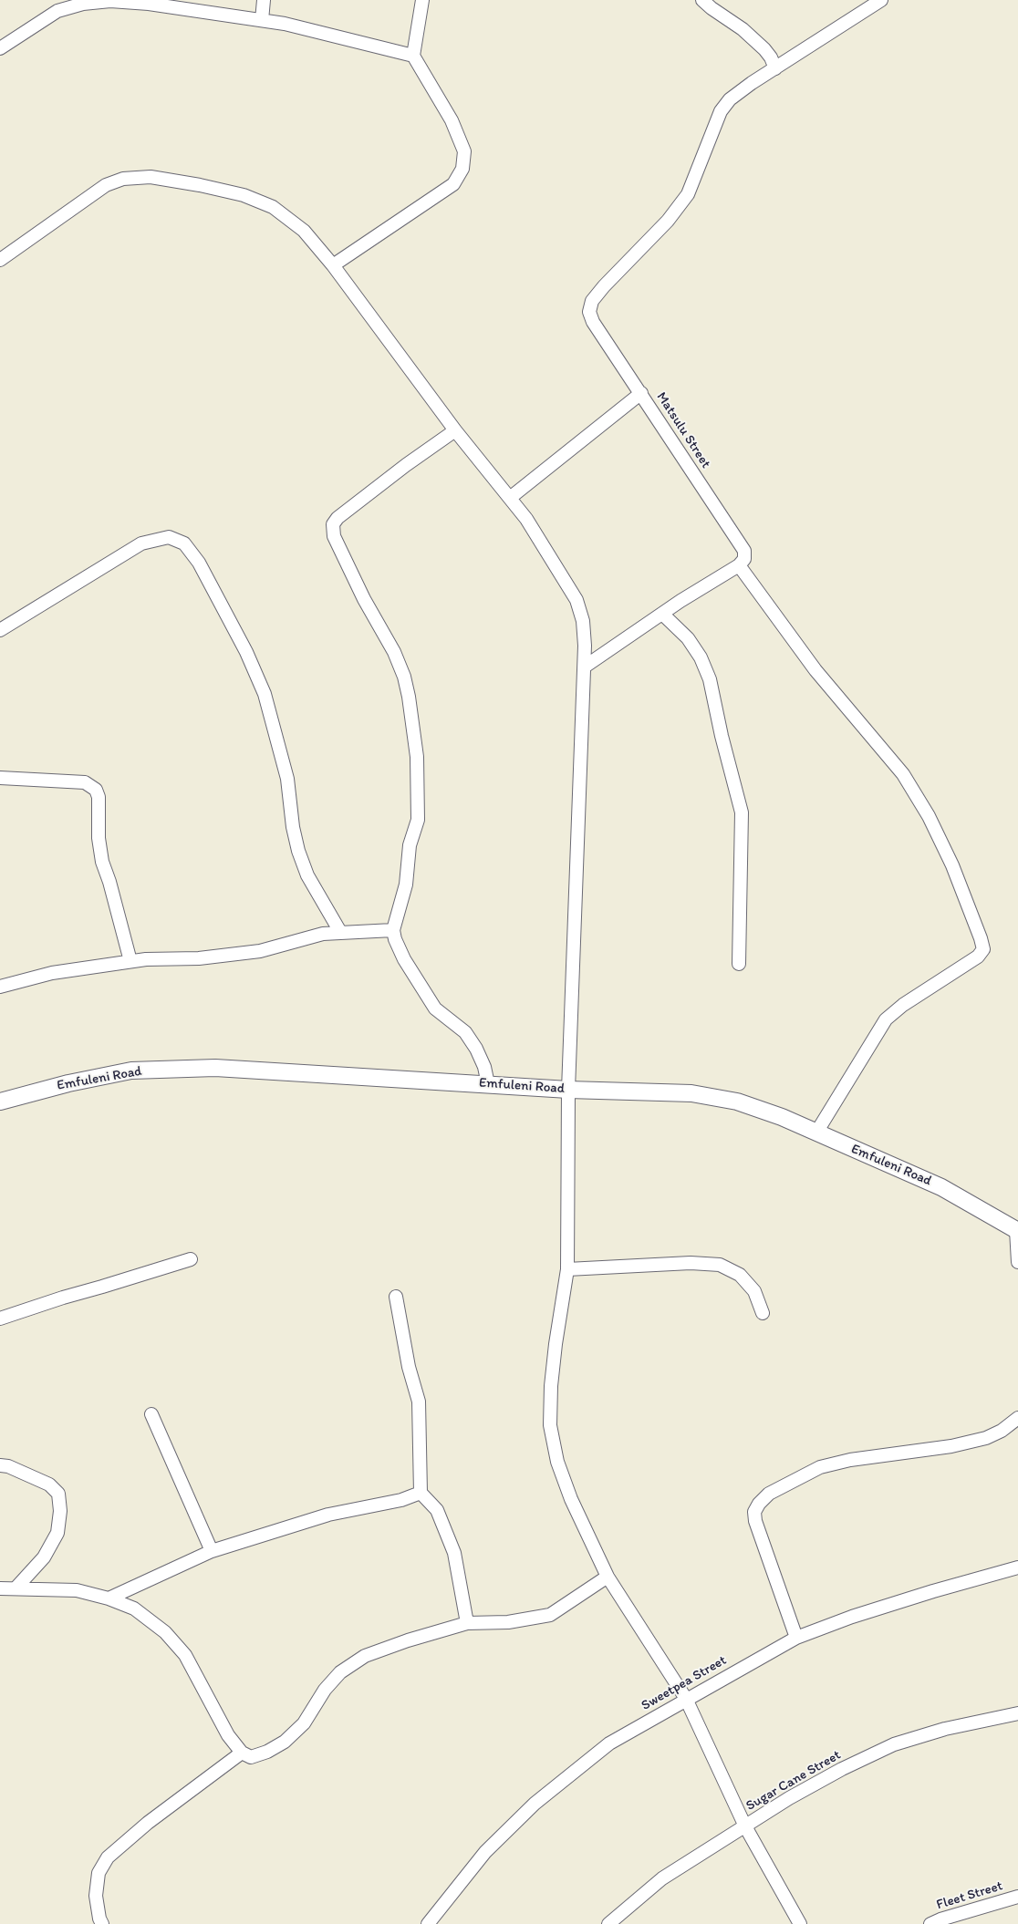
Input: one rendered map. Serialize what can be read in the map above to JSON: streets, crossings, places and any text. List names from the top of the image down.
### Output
{
  "streets": {
    "street": [
      "Matsulu Street",
      "Emfuleni Road",
      "Sweetpea Street",
      "Sugar Cane Street",
      "Fleet Street"
    ]
  }
}
